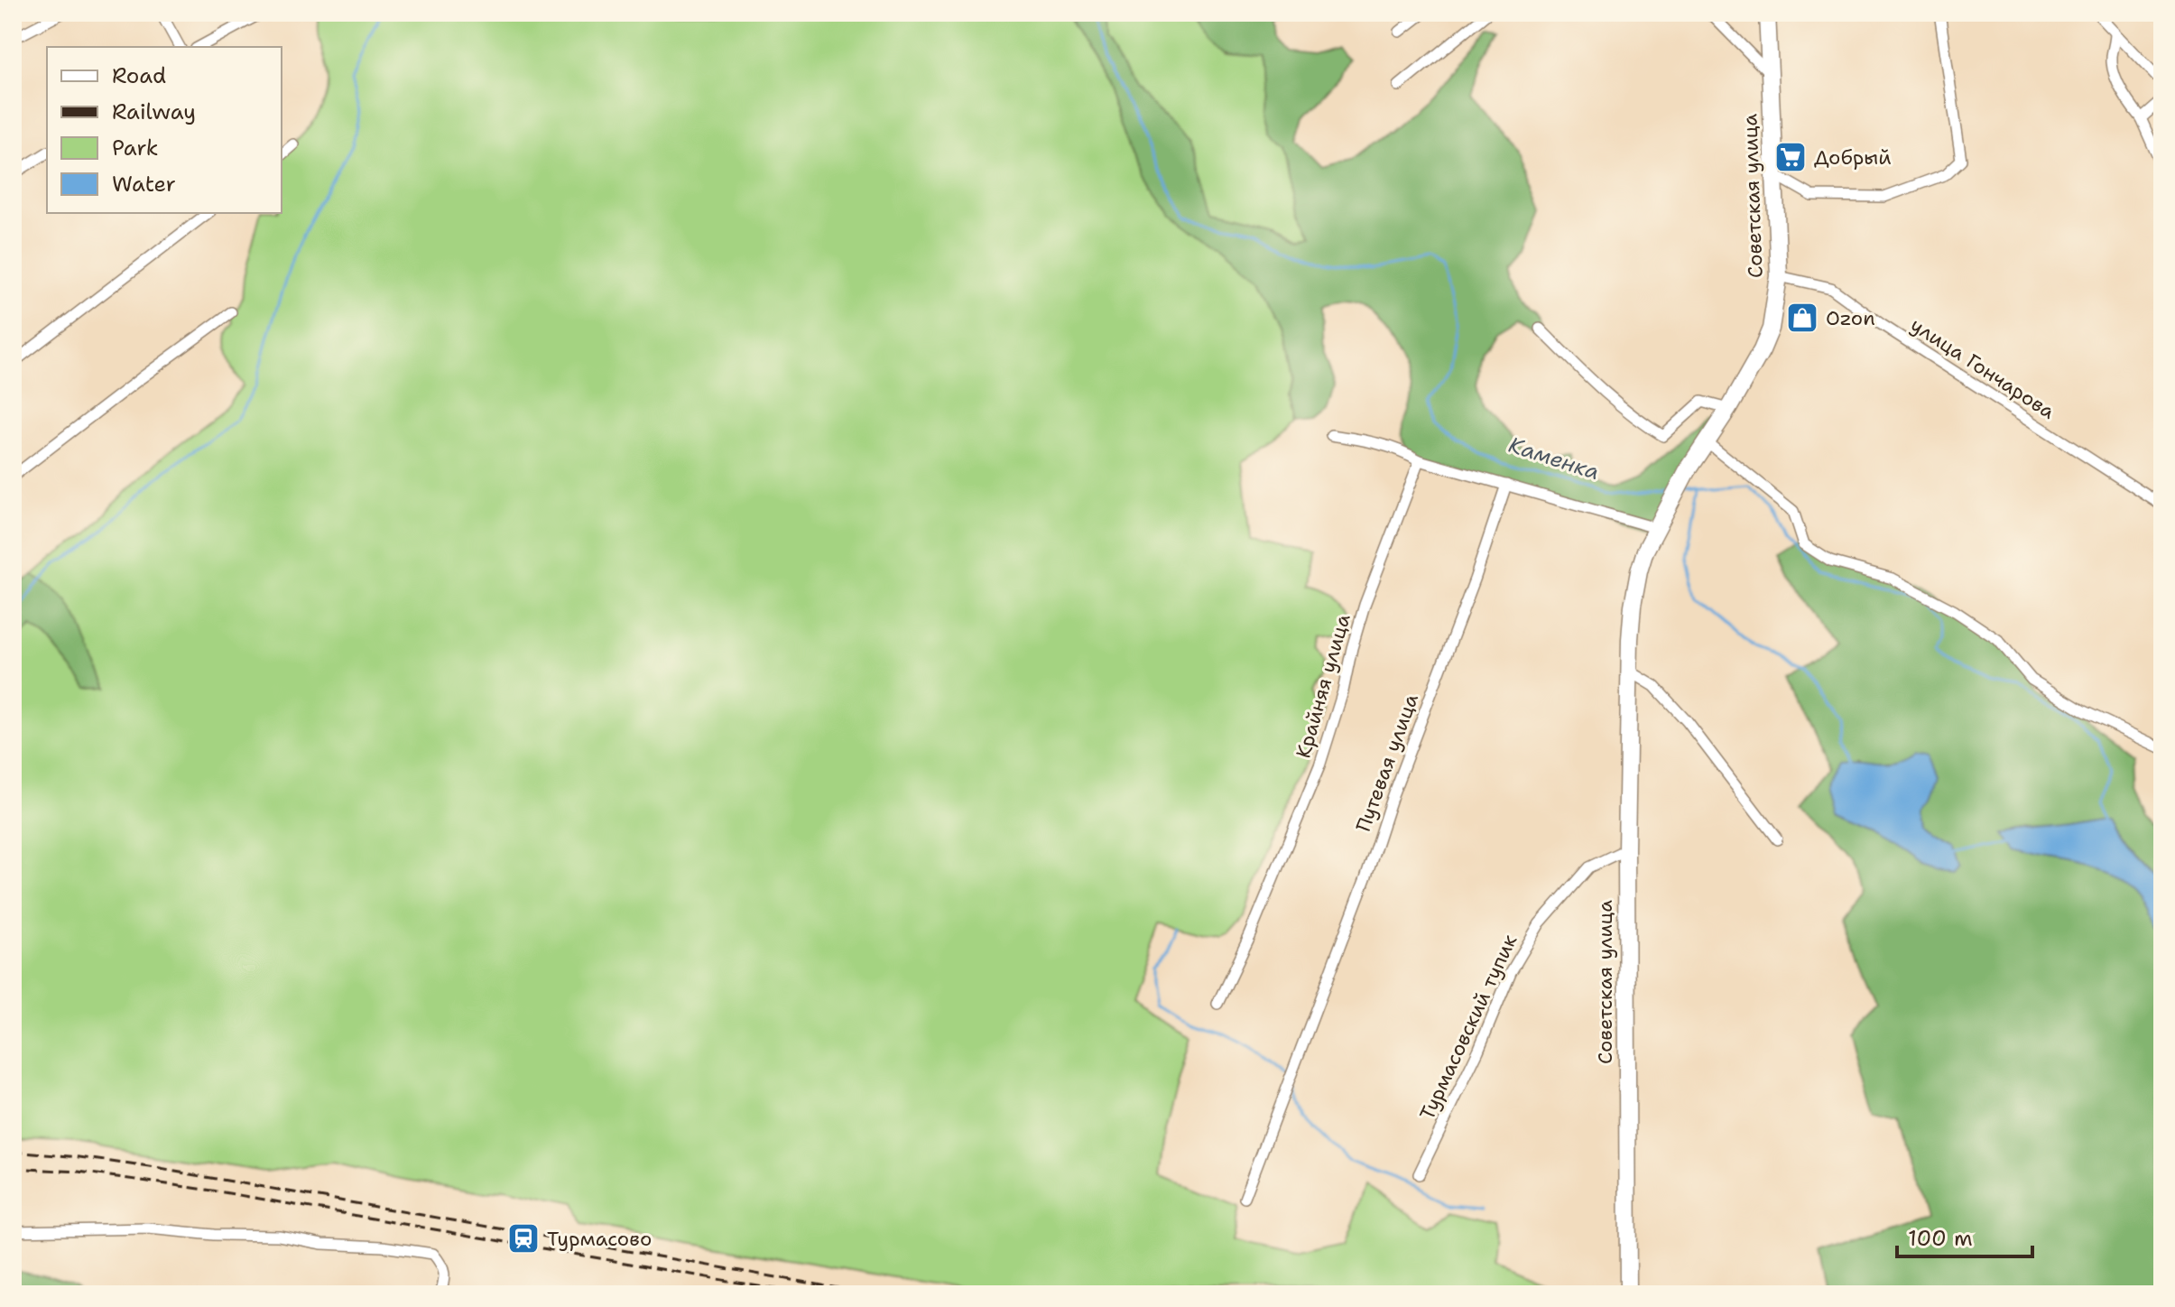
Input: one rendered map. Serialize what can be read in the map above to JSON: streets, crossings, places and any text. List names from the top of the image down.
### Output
{
  "streets": {
    "main road": ["Советская улица"],
    "street": [
      "улица Гончарова",
      "Крайняя улица",
      "Путевая улица",
      "Турмасовский тупик"
    ]
  },
  "crossings": [
    ["Советская улица", "улица Гончарова"],
    ["Советская улица", "Турмасовский тупик"]
  ],
  "water": ["Каменка"],
  "places": {
    "supermarket": ["Добрый"],
    "shop": ["Ozon"],
    "station": ["Турмасово"]
  },
  "legend": [
    "Road",
    "Railway",
    "Park",
    "Water"
  ],
  "scale_bar": "100 m"
}
